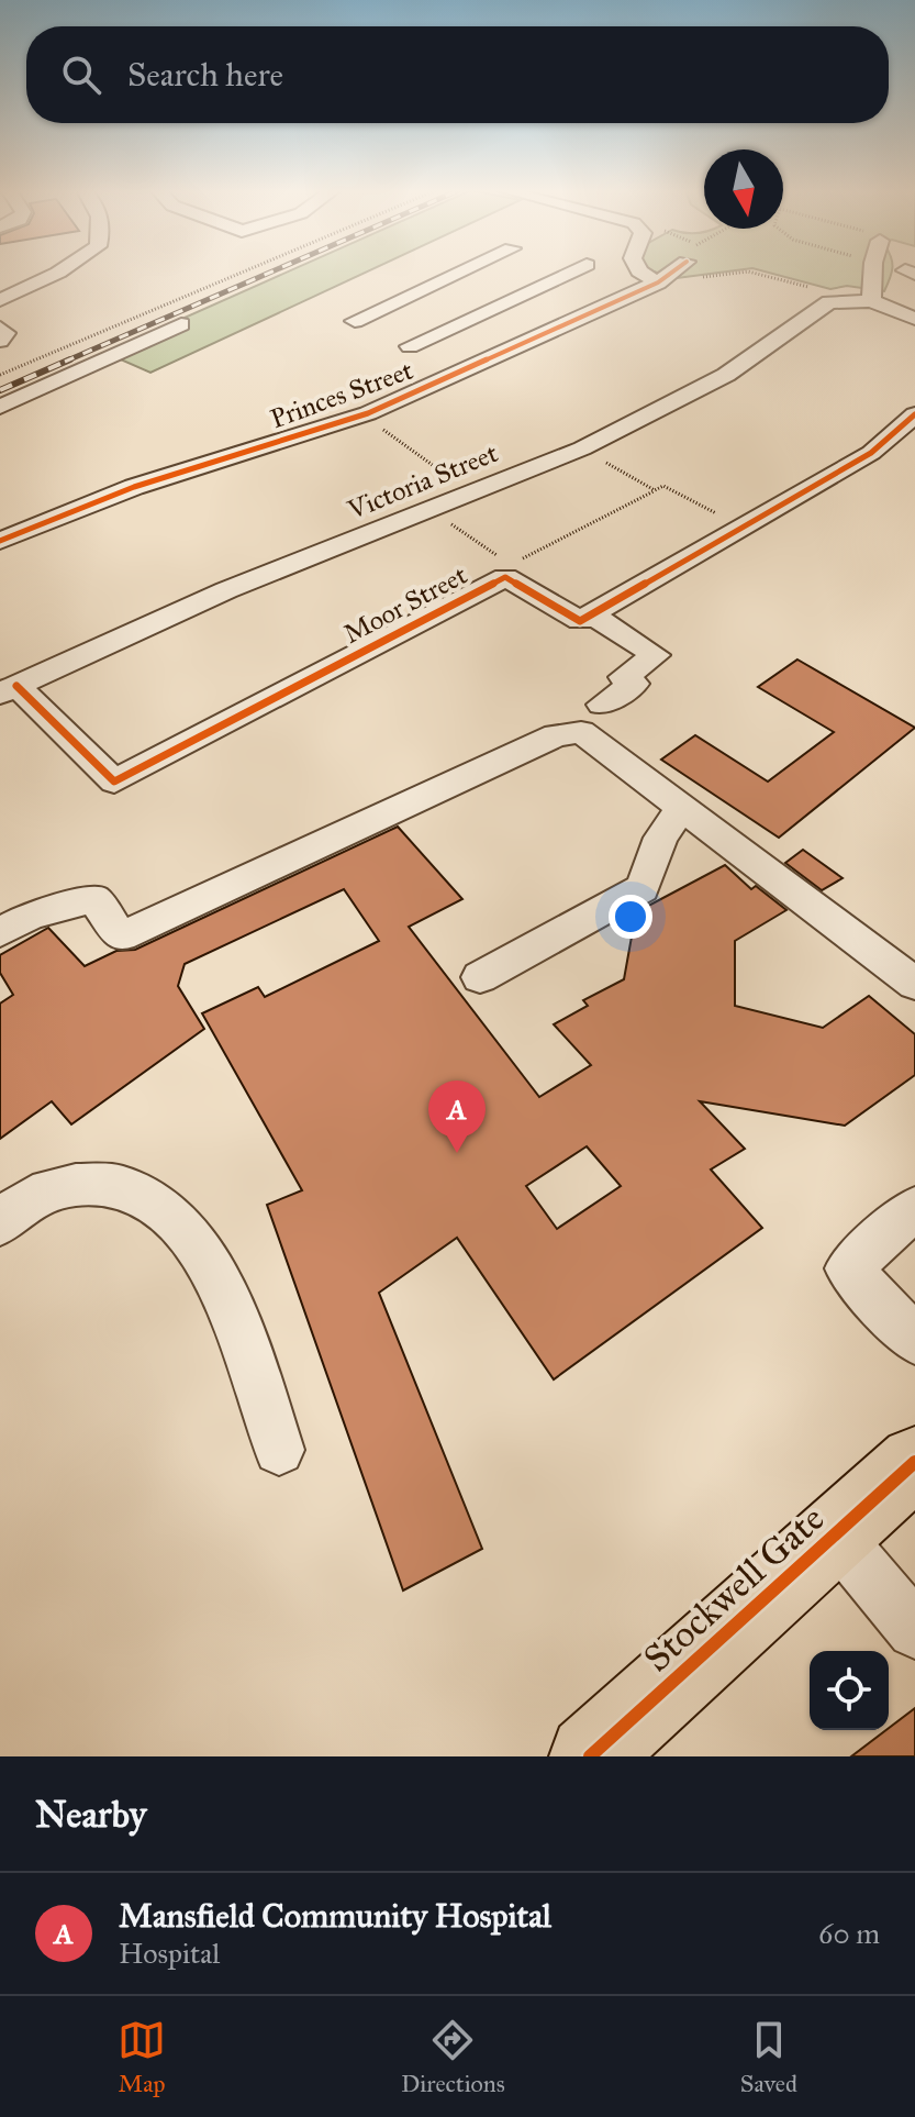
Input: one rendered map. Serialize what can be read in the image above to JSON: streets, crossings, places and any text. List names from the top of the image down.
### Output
{
  "streets": {
    "highway": ["Stockwell Gate"],
    "street": ["Princes Street", "Victoria Street", "Moor Street"]
  },
  "crossings": [
    ["Victoria Street", "Moor Street"]
  ],
  "north": "bottom",
  "page": {
    "search": "Search here",
    "pins": "A",
    "heading": "Nearby",
    "list": [
      {
        "mark": "A",
        "name": "Mansfield Community Hospital",
        "note": "Hospital",
        "value": "60 m"
      }
    ],
    "nav": ["Map", "Directions", "Saved"]
  }
}
